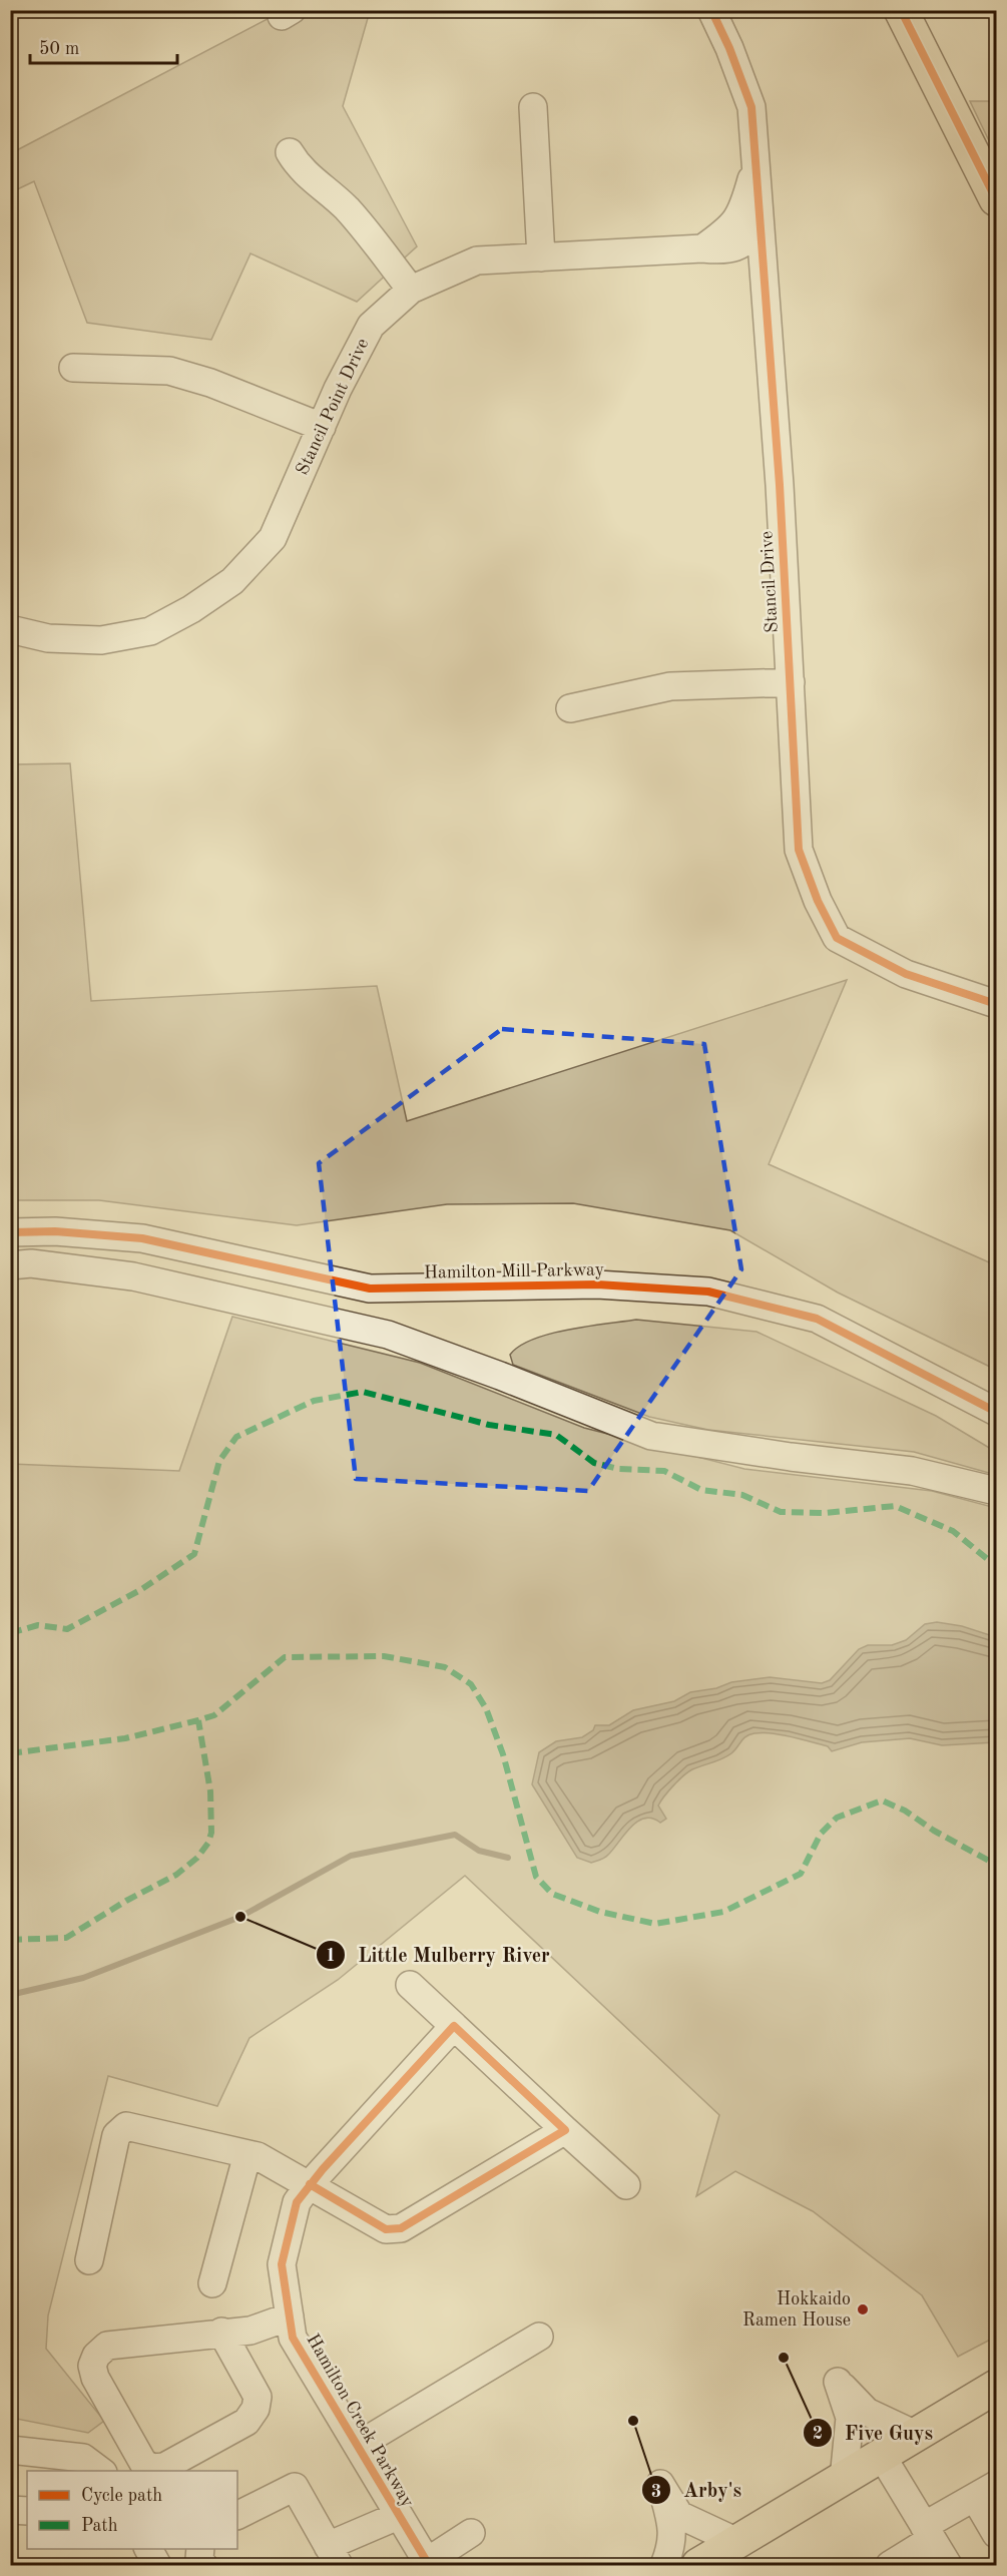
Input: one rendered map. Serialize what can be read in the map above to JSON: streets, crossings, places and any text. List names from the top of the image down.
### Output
{
  "streets": {
    "street": [
      "Stancil Point Drive",
      "Stancil Drive",
      "Hamilton Mill Parkway",
      "Hamilton Creek Parkway"
    ]
  },
  "crossings": [
    ["Stancil Point Drive", "Stancil Drive"]
  ],
  "places": [
    "Little Mulberry River",
    "Hokkaido Ramen House",
    "Five Guys",
    "Arby's"
  ],
  "legend": ["Cycle path", "Path"],
  "scale_bar": "50 m"
}
